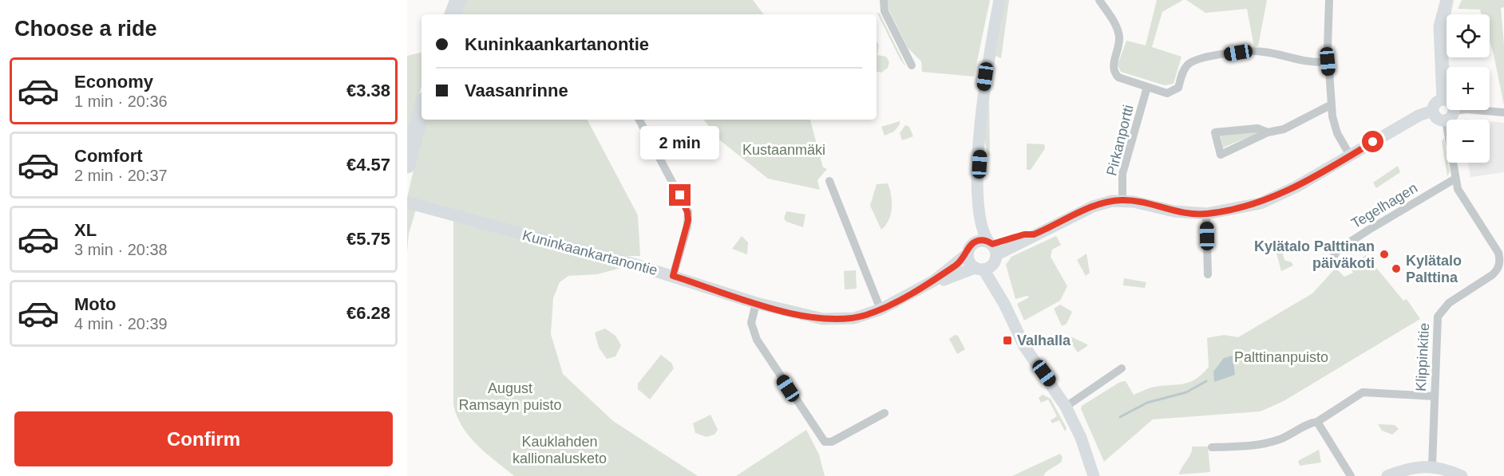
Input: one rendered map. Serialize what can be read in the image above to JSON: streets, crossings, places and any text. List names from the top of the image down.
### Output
{
  "streets": {
    "street": [
      "Pirkanportti",
      "Tegelhagen",
      "Kuninkaankartanontie",
      "Klippinkitie"
    ]
  },
  "crossings": [
    ["Pirkanportti", "Kuninkaankartanontie"],
    ["Tegelhagen", "Klippinkitie"],
    ["Kuninkaankartanontie", "Klippinkitie"]
  ],
  "parks": [
    "Kustaanmäki",
    "Palttinanpuisto",
    "August Ramsayn puisto",
    "Kauklahden kallionalusketo"
  ],
  "places": {
    "other": ["Kylätalo Palttinan päiväkoti", "Kylätalo Palttina"],
    "transit": ["Valhalla"]
  },
  "page": {
    "heading": "Choose a ride",
    "map_buttons": ["+", "−"],
    "banner": ["Kuninkaankartanontie", "Vaasanrinne"],
    "list": [
      {
        "name": "Economy",
        "note": "1 min · 20:36",
        "value": "€3.38"
      },
      {
        "name": "Comfort",
        "note": "2 min · 20:37",
        "value": "€4.57"
      },
      {
        "name": "XL",
        "note": "3 min · 20:38",
        "value": "€5.75"
      },
      {
        "name": "Moto",
        "note": "4 min · 20:39",
        "value": "€6.28"
      }
    ],
    "bubble": "2 min",
    "buttons": "Confirm"
  }
}
